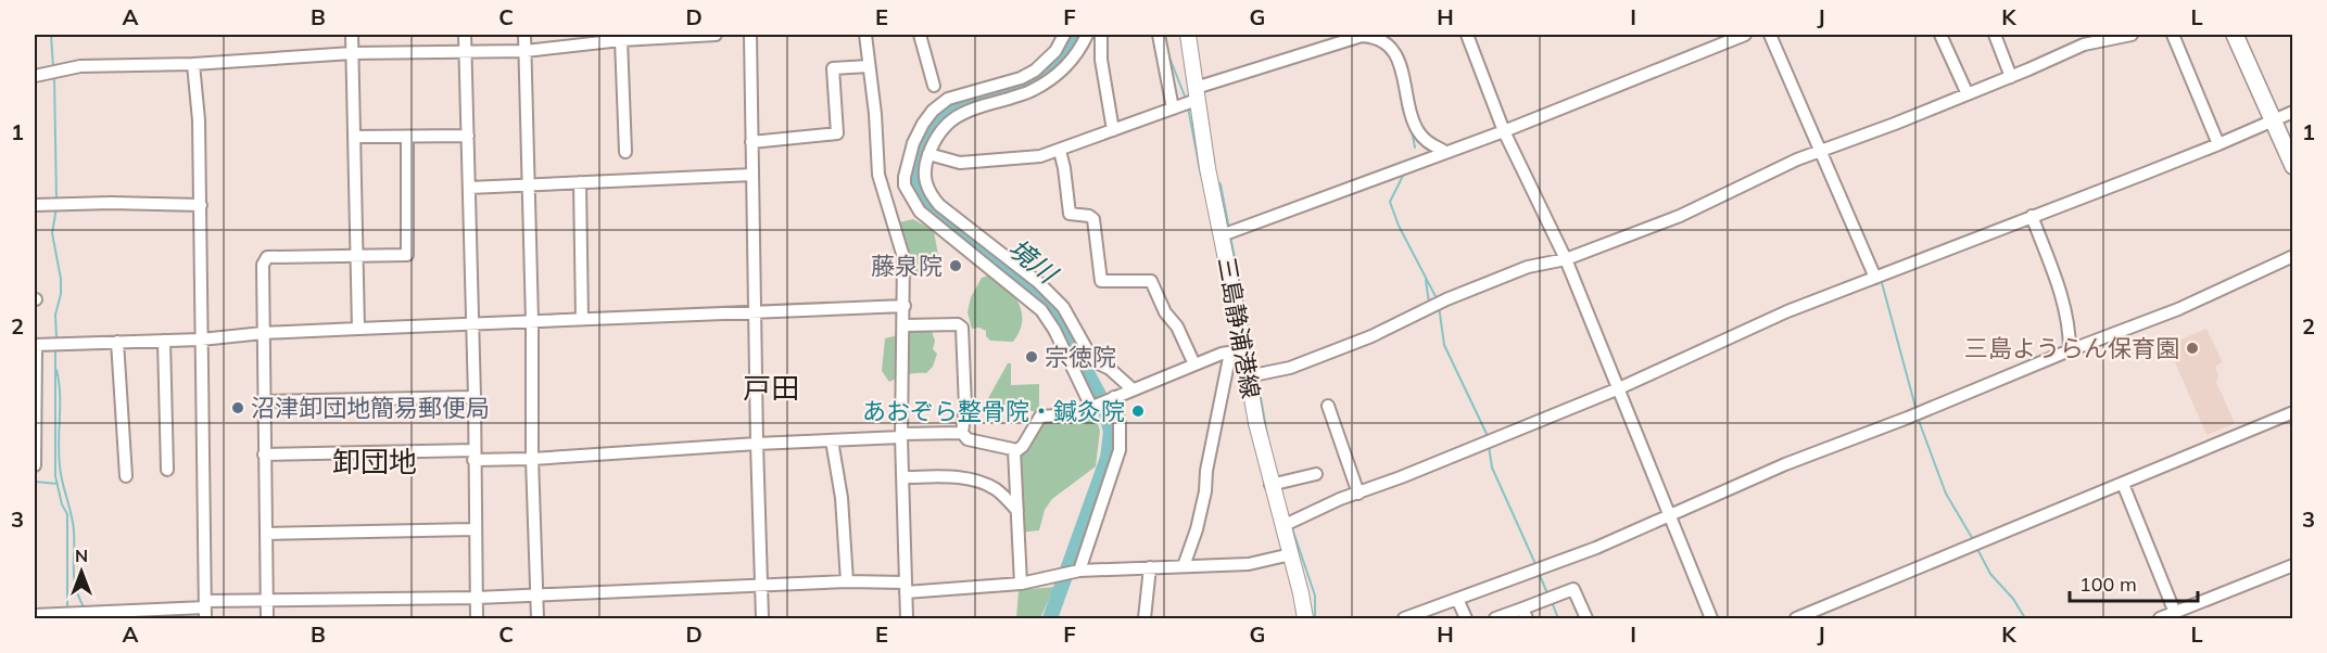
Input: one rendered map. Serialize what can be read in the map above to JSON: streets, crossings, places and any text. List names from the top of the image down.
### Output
{
  "streets": {
    "main road": ["三島静浦港線"]
  },
  "districts": ["戸田", "卸団地"],
  "water": ["境川"],
  "places": [
    "藤泉院",
    "三島ようらん保育園",
    "宗徳院",
    "沼津卸団地簡易郵便局",
    "あおぞら整骨院・鍼灸院"
  ],
  "scale_bar": "100 m",
  "north": "top",
  "grid": {
    "columns": [
      "A",
      "B",
      "C",
      "D",
      "E",
      "F",
      "G",
      "H",
      "I",
      "J",
      "K",
      "L"
    ],
    "rows": ["1", "2", "3"]
  }
}
